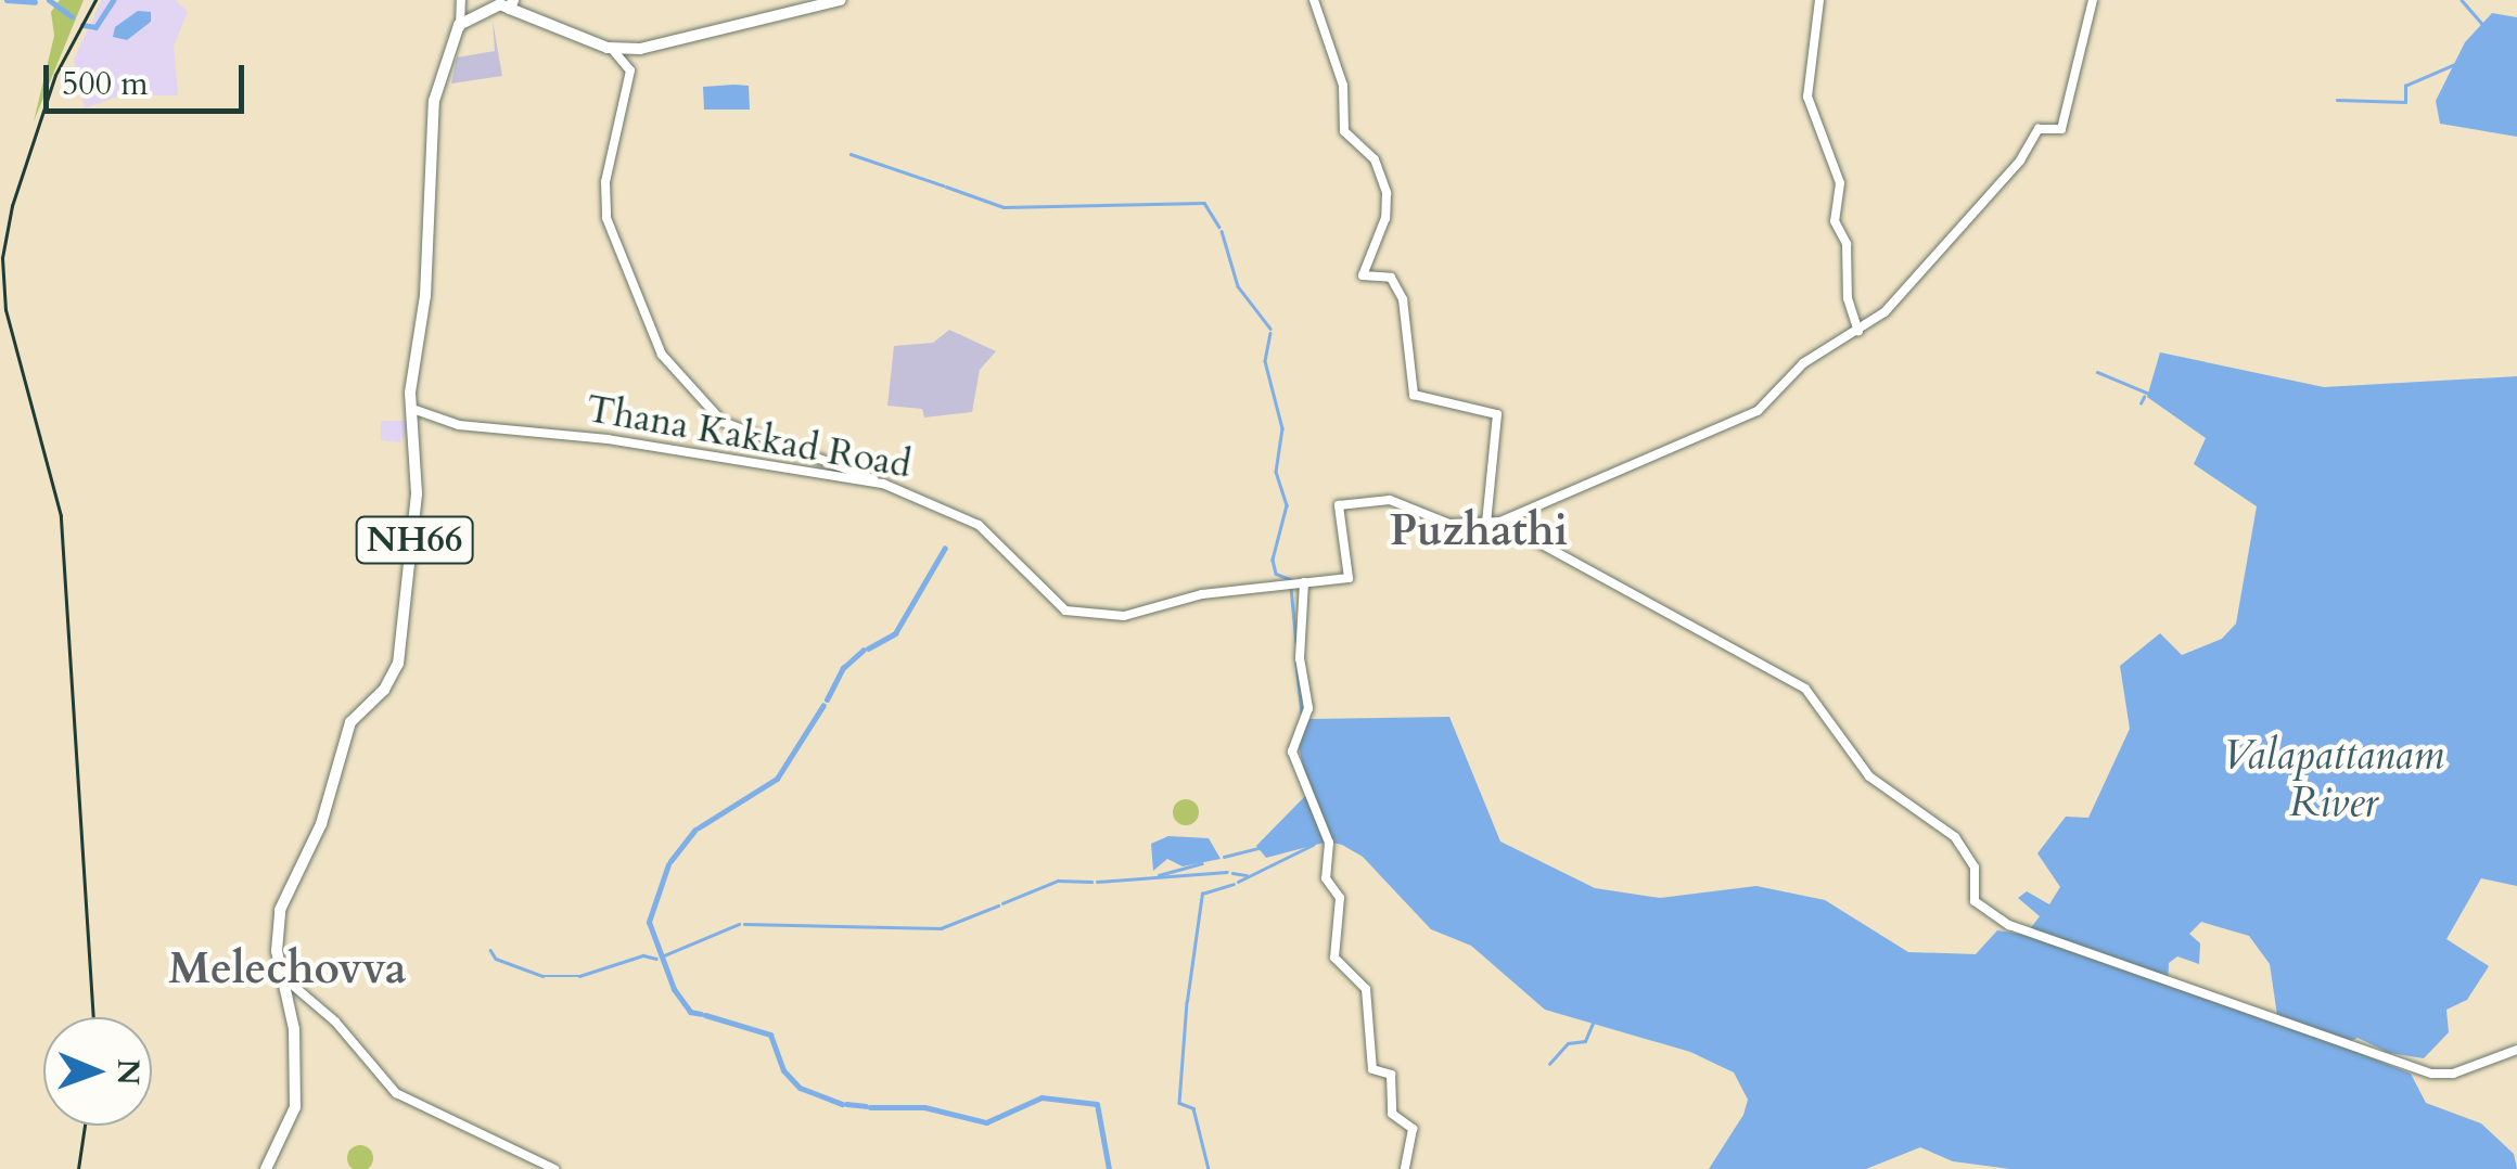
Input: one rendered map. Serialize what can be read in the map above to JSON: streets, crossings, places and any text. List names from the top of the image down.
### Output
{
  "streets": {
    "highway": ["NH66"],
    "main road": ["Thana Kakkad Road"]
  },
  "crossings": [
    ["Thana Kakkad Road", "NH66"]
  ],
  "districts": ["Puzhathi", "Melechovva"],
  "water": ["Valapattanam River"],
  "scale_bar": "500 m",
  "north": "right"
}
